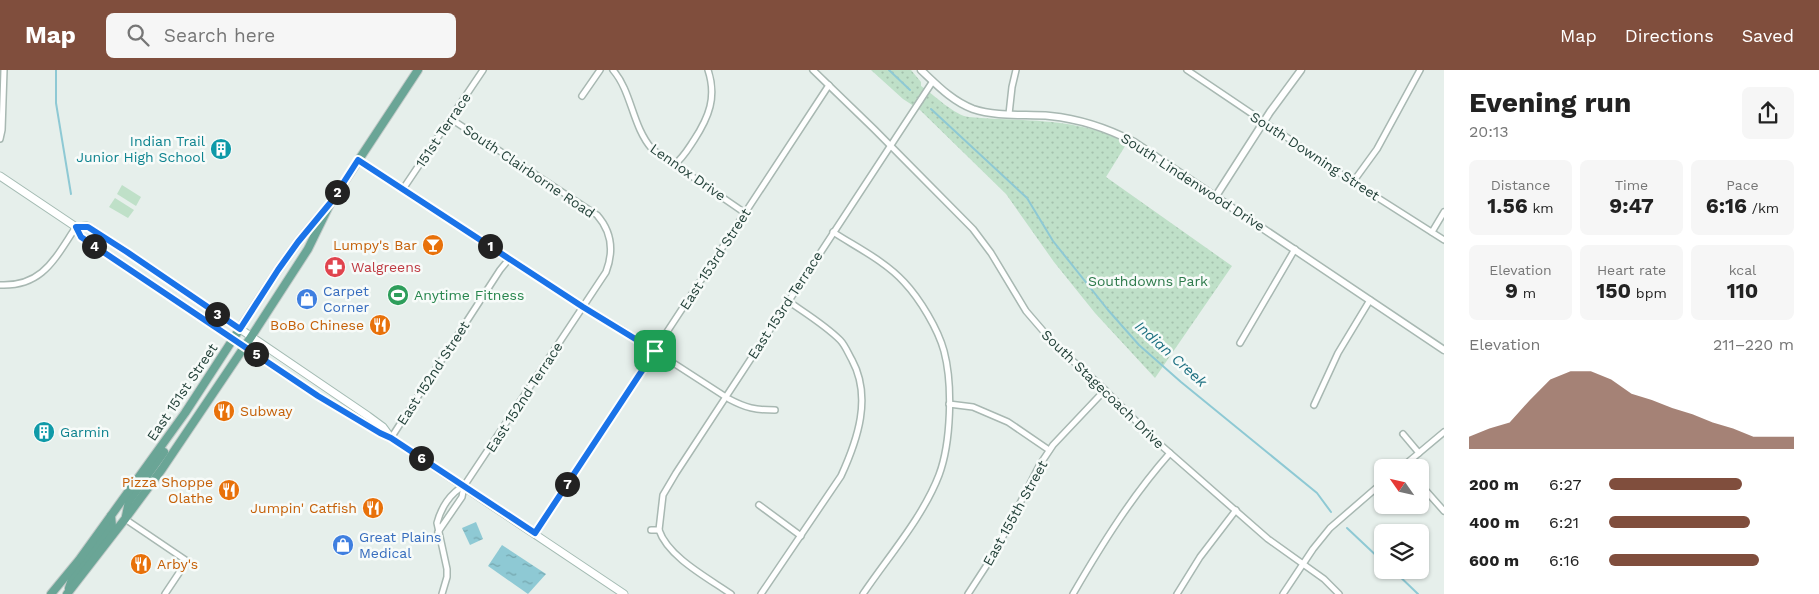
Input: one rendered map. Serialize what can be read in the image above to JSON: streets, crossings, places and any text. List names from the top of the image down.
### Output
{
  "streets": {
    "main road": ["East 151st Street"],
    "street": [
      "151st Terrace",
      "South Downing Street",
      "South Clairborne Road",
      "Lennox Drive",
      "South Lindenwood Drive",
      "East 153rd Street",
      "East 153rd Terrace",
      "East 152nd Street",
      "South Stagecoach Drive",
      "East 152nd Terrace",
      "East 155th Street"
    ]
  },
  "crossings": [
    ["151st Terrace", "South Clairborne Road"],
    ["South Clairborne Road", "East 152nd Terrace"],
    ["Lennox Drive", "East 153rd Street"],
    ["South Lindenwood Drive", "East 153rd Terrace"],
    ["East 153rd Street", "South Stagecoach Drive"],
    ["East 153rd Terrace", "South Stagecoach Drive"],
    ["South Stagecoach Drive", "East 155th Street"]
  ],
  "water": ["Indian Creek"],
  "parks": ["Southdowns Park"],
  "places": {
    "building": ["Indian Trail Junior High School", "Garmin"],
    "bar": ["Lumpy's Bar"],
    "pharmacy": ["Walgreens"],
    "sports": ["Anytime Fitness"],
    "shop": ["Carpet Corner", "Great Plains Medical"],
    "restaurant": [
      "BoBo Chinese",
      "Subway",
      "Pizza Shoppe Olathe",
      "Jumpin' Catfish",
      "Arby's"
    ]
  },
  "north": "top left",
  "page": {
    "header": "Map",
    "search": "Search here",
    "nav": ["Map", "Directions", "Saved"],
    "heading": ["Evening run", "20:13"],
    "stats": [
      ["Distance", "1.56 km"],
      ["Time", "9:47"],
      ["Pace", "6:16 /km"],
      ["Elevation", "9 m"],
      ["Heart rate", "150 bpm"],
      ["kcal", "110"]
    ],
    "pins": [
      "2",
      "1",
      "4",
      "3",
      "5",
      "6",
      "7"
    ],
    "chart": ["Elevation", "211–220 m"],
    "list": [
      {
        "name": "200 m",
        "note": "6:27"
      },
      {
        "name": "400 m",
        "note": "6:21"
      },
      {
        "name": "600 m",
        "note": "6:16"
      }
    ]
  }
}
